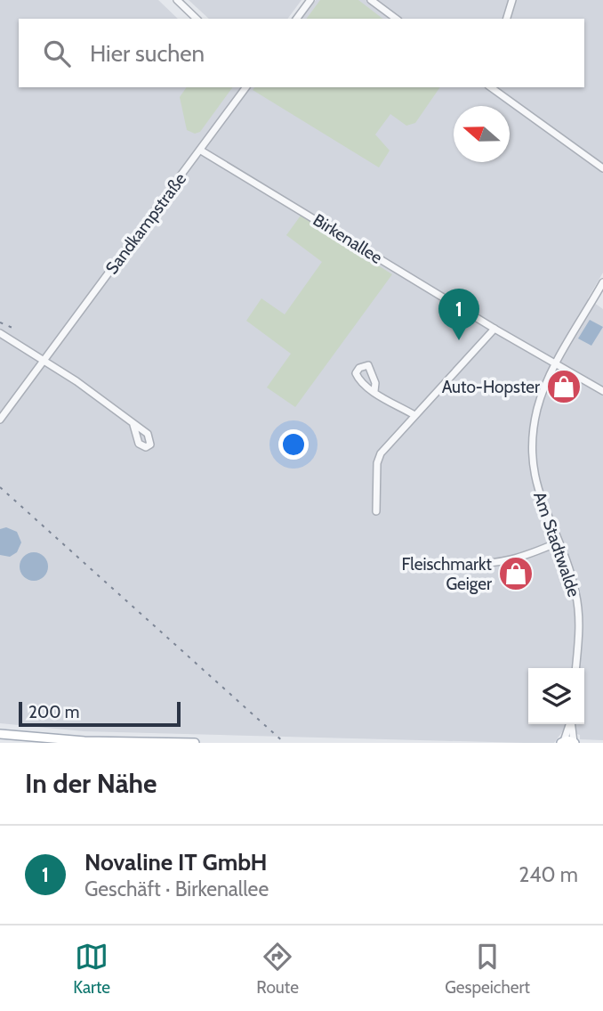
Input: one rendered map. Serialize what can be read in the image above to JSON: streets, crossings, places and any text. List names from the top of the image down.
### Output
{
  "streets": {
    "street": ["Sandkampstraße", "Birkenallee", "Am Stadtwalde"]
  },
  "crossings": [
    ["Sandkampstraße", "Birkenallee"],
    ["Birkenallee", "Am Stadtwalde"]
  ],
  "places": {
    "shop": ["Auto-Hopster", "Fleischmarkt Geiger"]
  },
  "scale_bar": "200 m",
  "north": "left",
  "page": {
    "search": "Hier suchen",
    "pins": "1",
    "scale": "200 m",
    "heading": "In der Nähe",
    "list": [
      {
        "mark": "1",
        "name": "Novaline IT GmbH",
        "note": "Geschäft · Birkenallee",
        "value": "240 m"
      }
    ],
    "nav": ["Karte", "Route", "Gespeichert"]
  }
}
